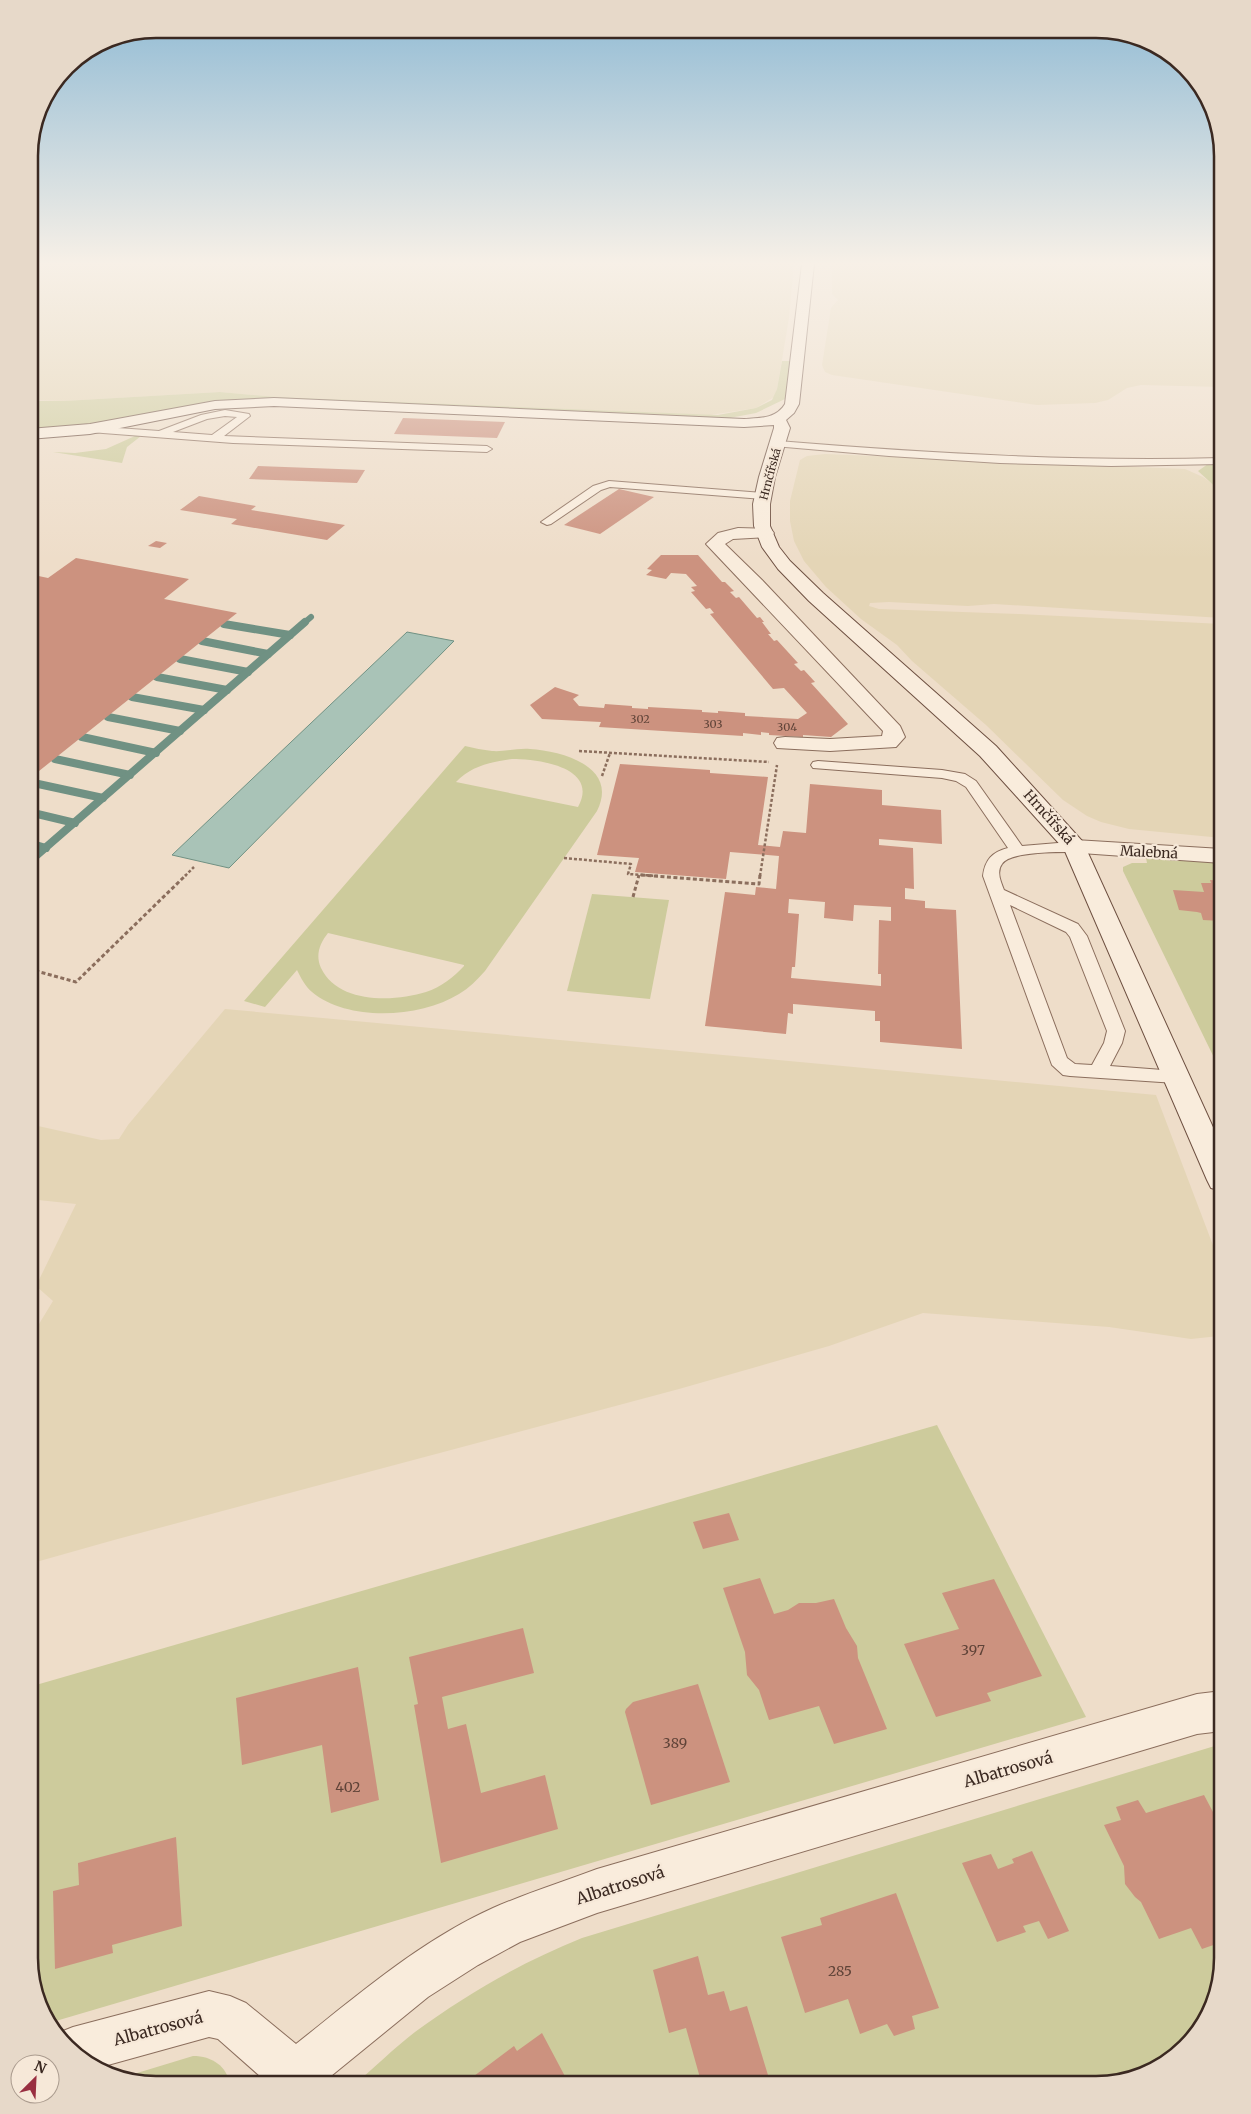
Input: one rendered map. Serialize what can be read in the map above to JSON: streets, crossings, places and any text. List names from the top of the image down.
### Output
{
  "streets": {
    "street": ["Hrnčířská", "Malebná", "Albatrosová"]
  },
  "crossings": [
    ["Hrnčířská", "Malebná"]
  ],
  "house_numbers": [
    "302",
    "303",
    "304",
    "397",
    "389",
    "402",
    "285"
  ],
  "north": "top right"
}
